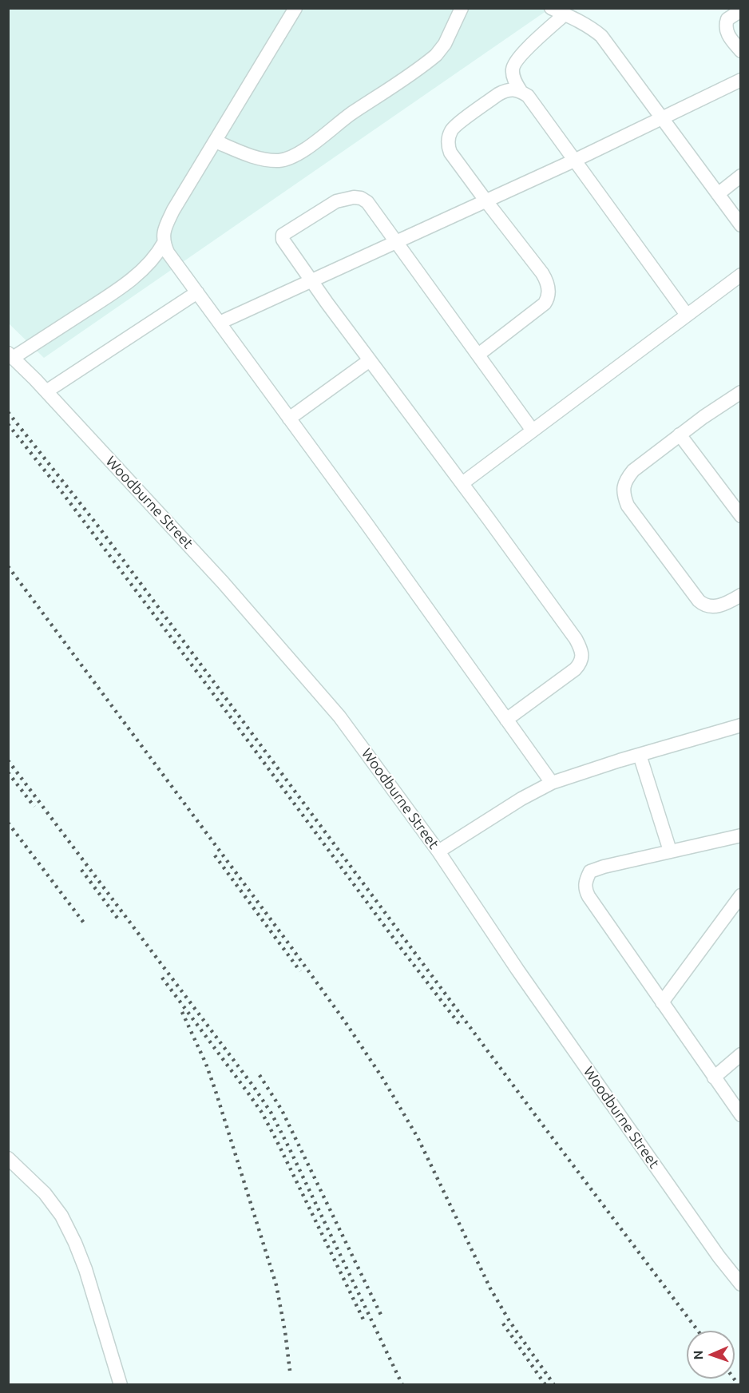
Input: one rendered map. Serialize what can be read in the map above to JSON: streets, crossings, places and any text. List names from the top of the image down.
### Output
{
  "streets": {
    "street": ["Woodburne Street"]
  },
  "north": "left"
}
